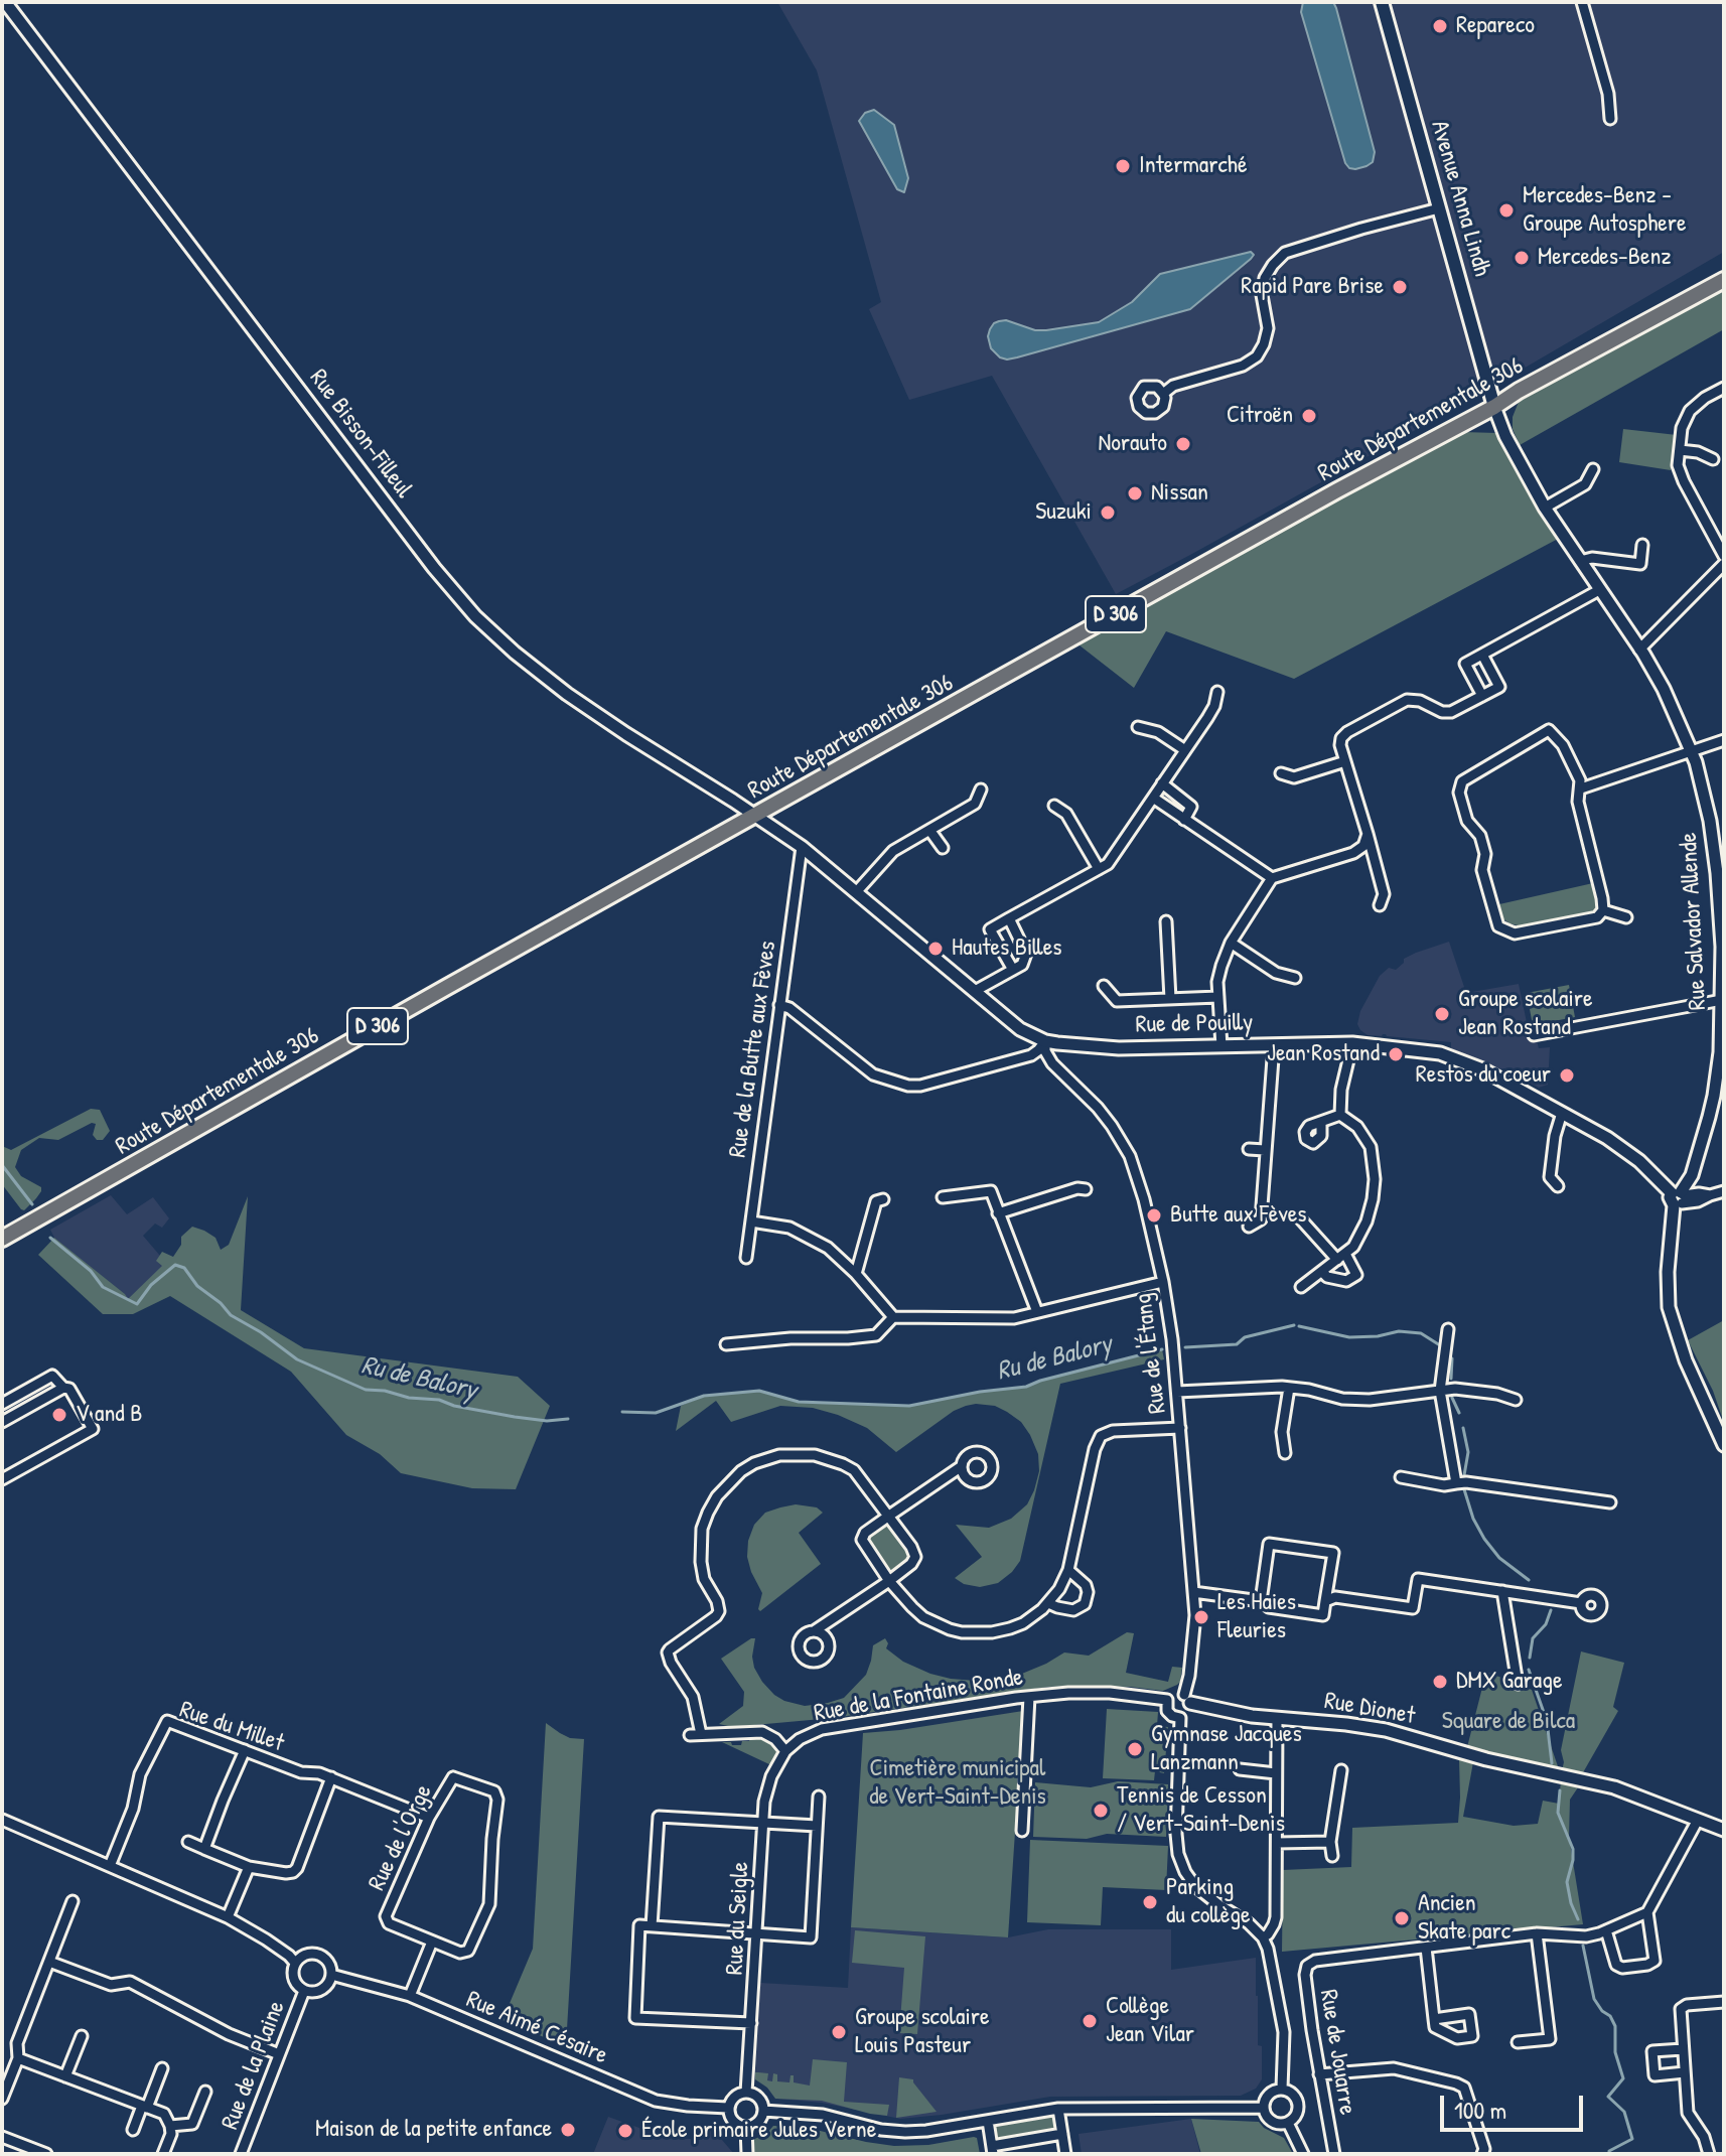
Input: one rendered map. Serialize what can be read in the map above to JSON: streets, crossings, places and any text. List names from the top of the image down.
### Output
{
  "streets": {
    "main road": ["Avenue Anna Lindh", "Route Départementale 306", "D 306"],
    "street": [
      "Rue Bisson-Filleul",
      "Rue Salvador Allende",
      "Rue de Pouilly",
      "Rue de la Butte aux Fèves",
      "Rue de l'Étang",
      "Rue de la Fontaine Ronde",
      "Rue Dionet",
      "Rue du Millet",
      "Rue de l'Orge",
      "Rue du Seigle",
      "Rue Aimé Césaire",
      "Rue de Jouarre",
      "Rue de la Plaine"
    ]
  },
  "crossings": [
    ["Avenue Anna Lindh", "Route Départementale 306"],
    ["Avenue Anna Lindh", "Rue Salvador Allende"],
    ["Route Départementale 306", "Rue Bisson-Filleul"],
    ["Route Départementale 306", "Rue Salvador Allende"],
    ["Route Départementale 306", "Rue de Pouilly"],
    ["Rue Bisson-Filleul", "Rue de Pouilly"],
    ["Rue Salvador Allende", "Rue de Pouilly"],
    ["Rue de Pouilly", "Rue de la Butte aux Fèves"],
    ["Rue de Pouilly", "Rue de l'Étang"],
    ["Rue de l'Étang", "Rue de la Fontaine Ronde"],
    ["Rue de l'Étang", "Rue Dionet"],
    ["Rue de la Fontaine Ronde", "Rue Dionet"],
    ["Rue de la Fontaine Ronde", "Rue du Seigle"],
    ["Rue du Millet", "Rue de l'Orge"],
    ["Rue du Seigle", "Rue Aimé Césaire"],
    ["Rue Aimé Césaire", "Rue de la Plaine"]
  ],
  "water": ["Ru de Balory"],
  "parks": ["Square de Bilca", "Cimetière municipal de Vert-Saint-Denis"],
  "places": [
    "Repareco",
    "Intermarché",
    "Mercedes-Benz - Groupe Autosphere",
    "Mercedes-Benz",
    "Rapid Pare Brise",
    "Citroën",
    "Norauto",
    "Nissan",
    "Suzuki",
    "Hautes Billes",
    "Groupe scolaire Jean Rostand",
    "Jean Rostand",
    "Restos du coeur",
    "Butte aux Fèves",
    "V and B",
    "Les Haies Fleuries",
    "DMX Garage",
    "Gymnase Jacques Lanzmann",
    "Tennis de Cesson / Vert-Saint-Denis",
    "Parking du collège",
    "Ancien Skate parc",
    "Collège Jean Vilar",
    "Groupe scolaire Louis Pasteur",
    "Maison de la petite enfance",
    "École primaire Jules Verne"
  ],
  "scale_bar": "100 m"
}
